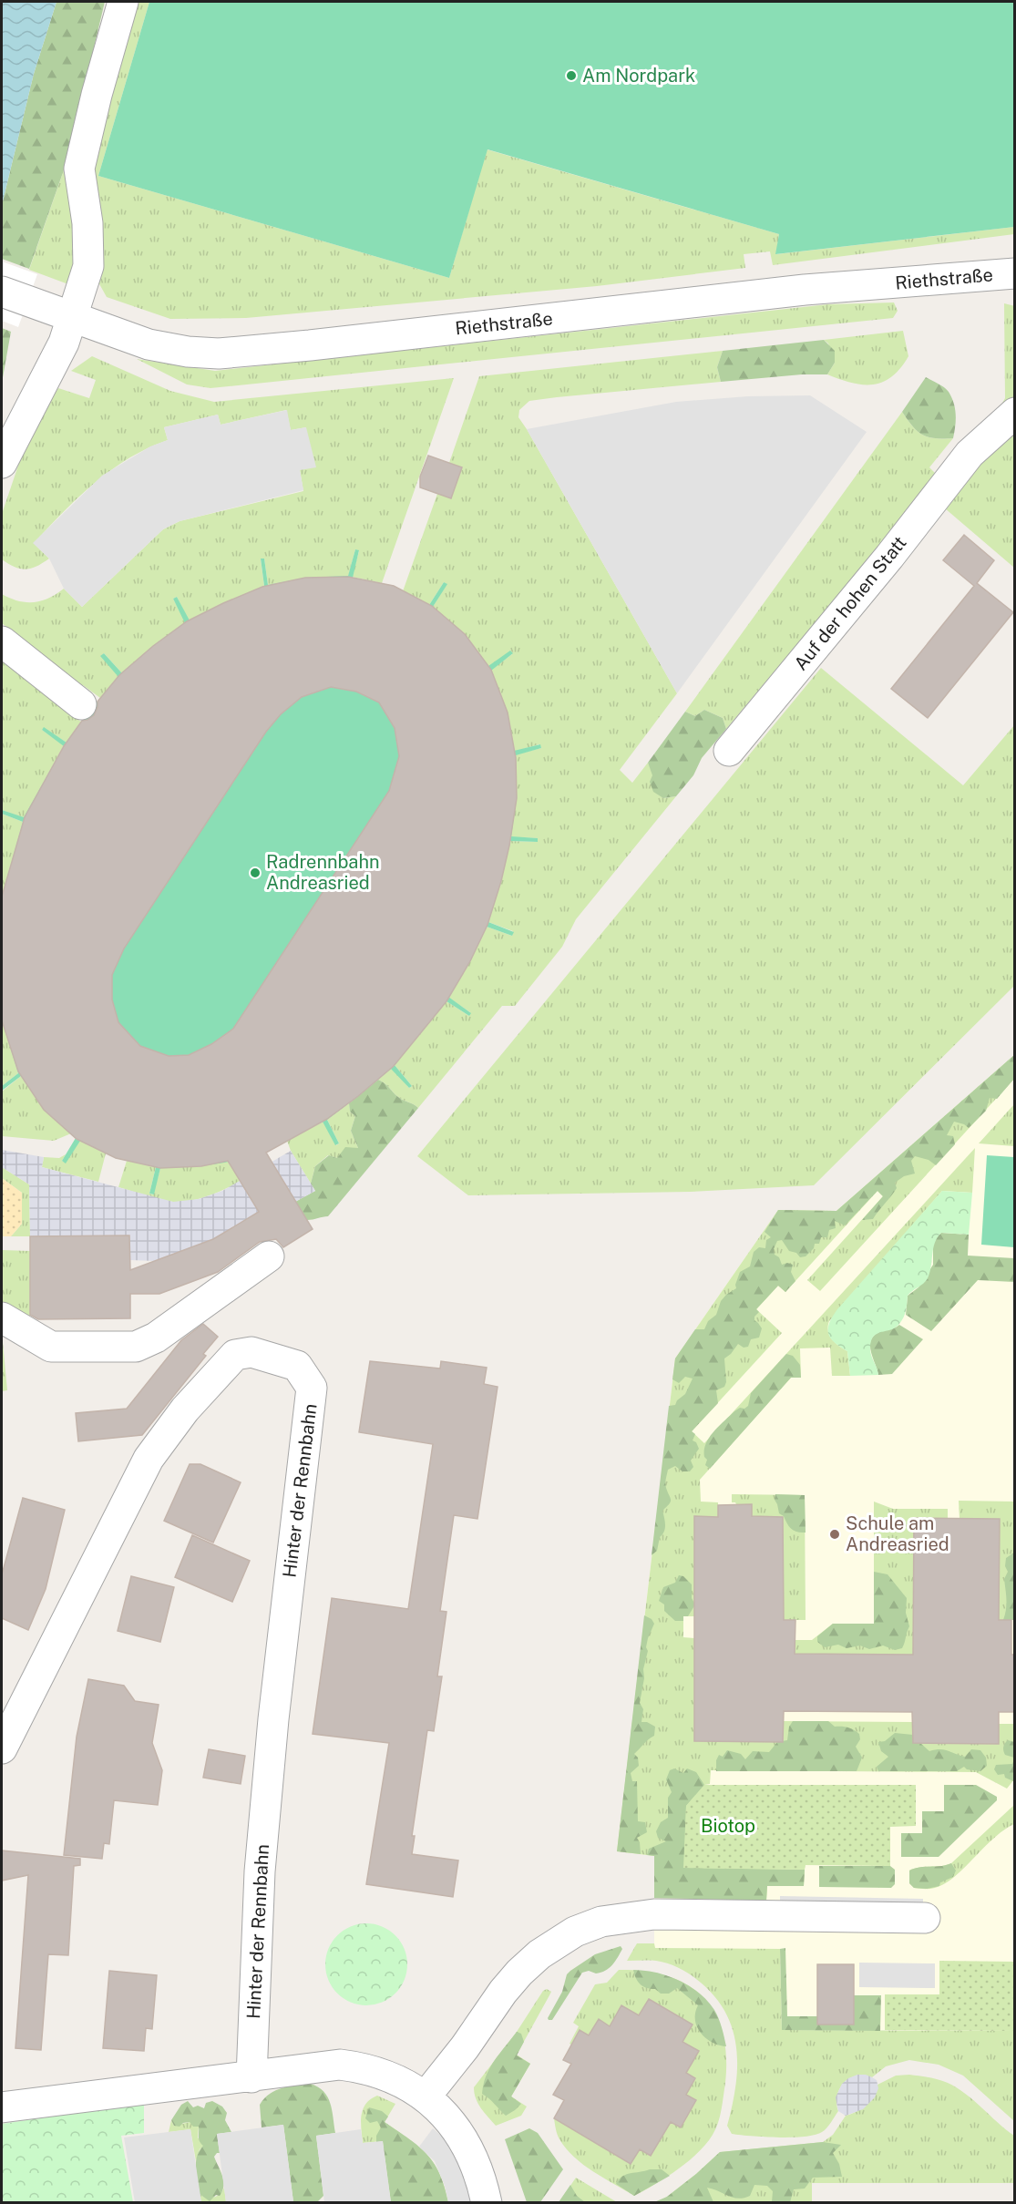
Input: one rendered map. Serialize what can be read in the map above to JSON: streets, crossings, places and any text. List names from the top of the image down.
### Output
{
  "streets": {
    "street": ["Riethstraße", "Auf der hohen Statt", "Hinter der Rennbahn"]
  },
  "parks": ["Biotop"],
  "places": ["Am Nordpark", "Radrennbahn Andreasried", "Schule am Andreasried"]
}
